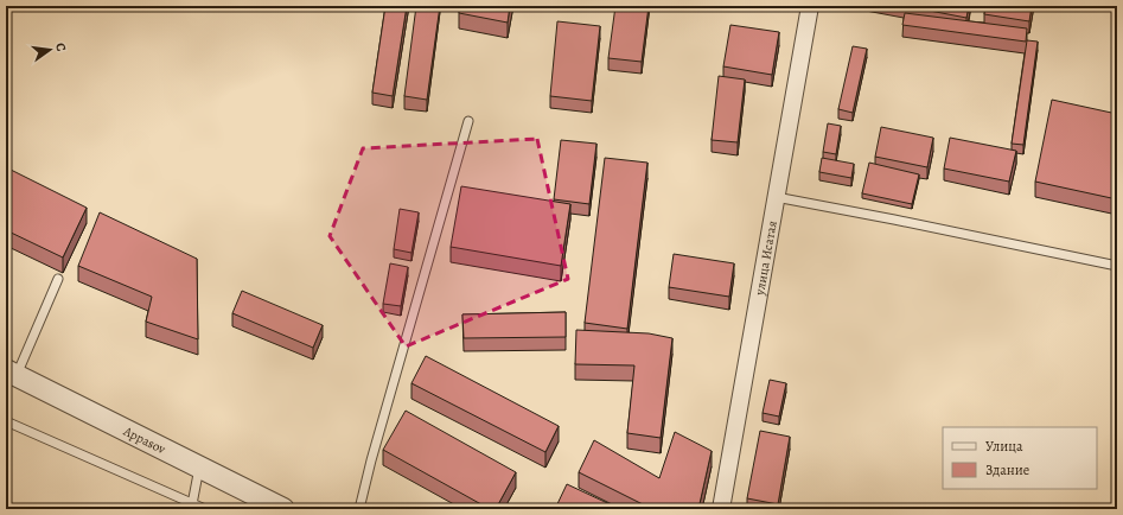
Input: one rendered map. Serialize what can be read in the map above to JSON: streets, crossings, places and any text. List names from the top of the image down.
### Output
{
  "streets": {
    "street": ["улица Исатая", "Appasov"]
  },
  "legend": ["Улица", "Здание"],
  "north": "right"
}
